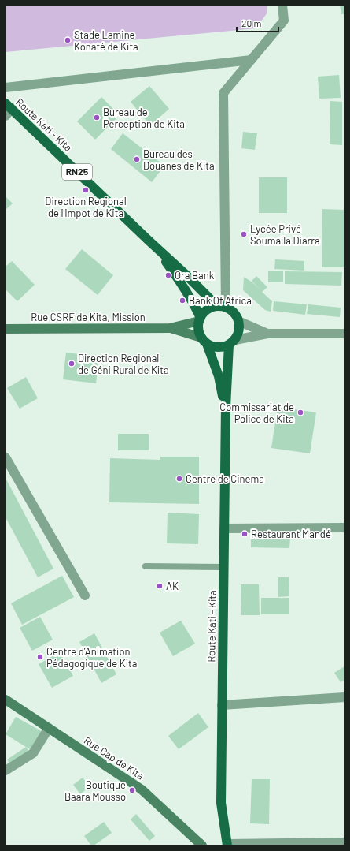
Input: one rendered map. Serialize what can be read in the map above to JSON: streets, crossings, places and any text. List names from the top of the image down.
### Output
{
  "streets": {
    "main road": ["Route Kati - Kita", "RN25"],
    "street": ["Rue CSRF de Kita, Mission", "Rue Cap de Kita"]
  },
  "places": [
    "Stade Lamine Konaté de Kita",
    "Bureau de Perception de Kita",
    "Bureau des Douanes de Kita",
    "Direction Regional de l'Impot de Kita",
    "Lycée Privé Soumaila Diarra",
    "Ora Bank",
    "Bank Of Africa",
    "Direction Regional de Géni Rural de Kita",
    "Commissariat de Police de Kita",
    "Centre de Cinema",
    "Restaurant Mandé",
    "AK",
    "Centre d'Animation Pédagogique de Kita",
    "Boutique Baara Mousso"
  ],
  "scale_bar": "20 m"
}
